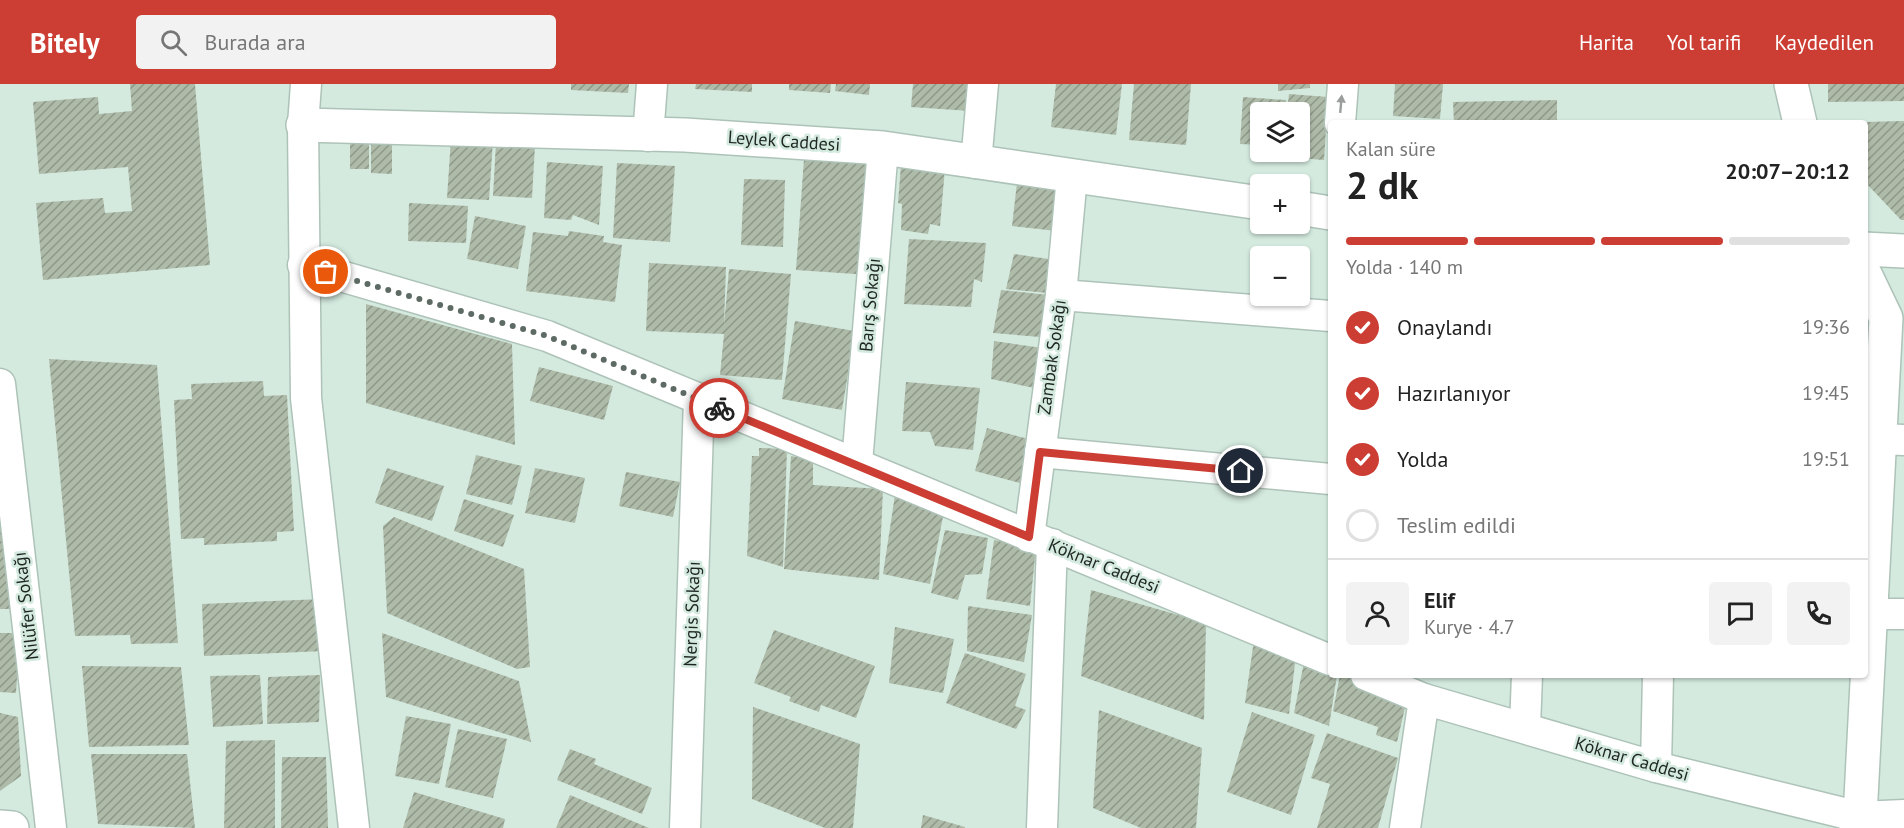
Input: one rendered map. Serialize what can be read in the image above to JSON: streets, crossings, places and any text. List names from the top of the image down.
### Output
{
  "streets": {
    "street": [
      "Leylek Caddesi",
      "Barış Sokağı",
      "Zambak Sokağı",
      "Köknar Caddesi",
      "Nilüfer Sokağı",
      "Nergis Sokağı"
    ]
  },
  "crossings": [
    ["Leylek Caddesi", "Barış Sokağı"],
    ["Leylek Caddesi", "Zambak Sokağı"],
    ["Barış Sokağı", "Köknar Caddesi"],
    ["Zambak Sokağı", "Köknar Caddesi"],
    ["Köknar Caddesi", "Nergis Sokağı"]
  ],
  "page": {
    "header": "Bitely",
    "search": "Burada ara",
    "nav": ["Harita", "Yol tarifi", "Kaydedilen"],
    "map_buttons": ["+", "−"],
    "heading": ["2 dk", "Kalan süre", "20:07–20:12"],
    "panel": ["Elif", "Kurye · 4.7"],
    "bar": "Yolda · 140 m",
    "list": [
      ["Onaylandı", "19:36"],
      ["Hazırlanıyor", "19:45"],
      ["Yolda", "19:51"],
      "Teslim edildi"
    ]
  }
}
